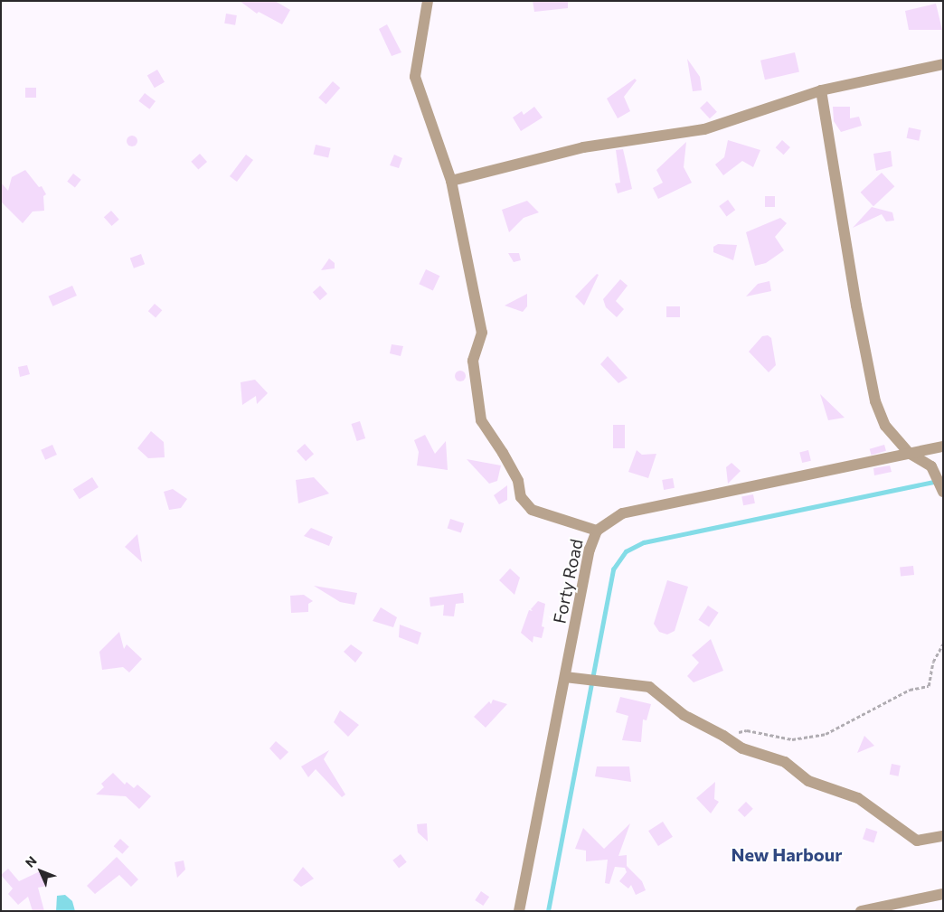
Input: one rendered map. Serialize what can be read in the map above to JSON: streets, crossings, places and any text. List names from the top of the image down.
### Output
{
  "streets": {
    "street": ["Forty Road"]
  },
  "districts": ["New Harbour"],
  "north": "top left"
}
